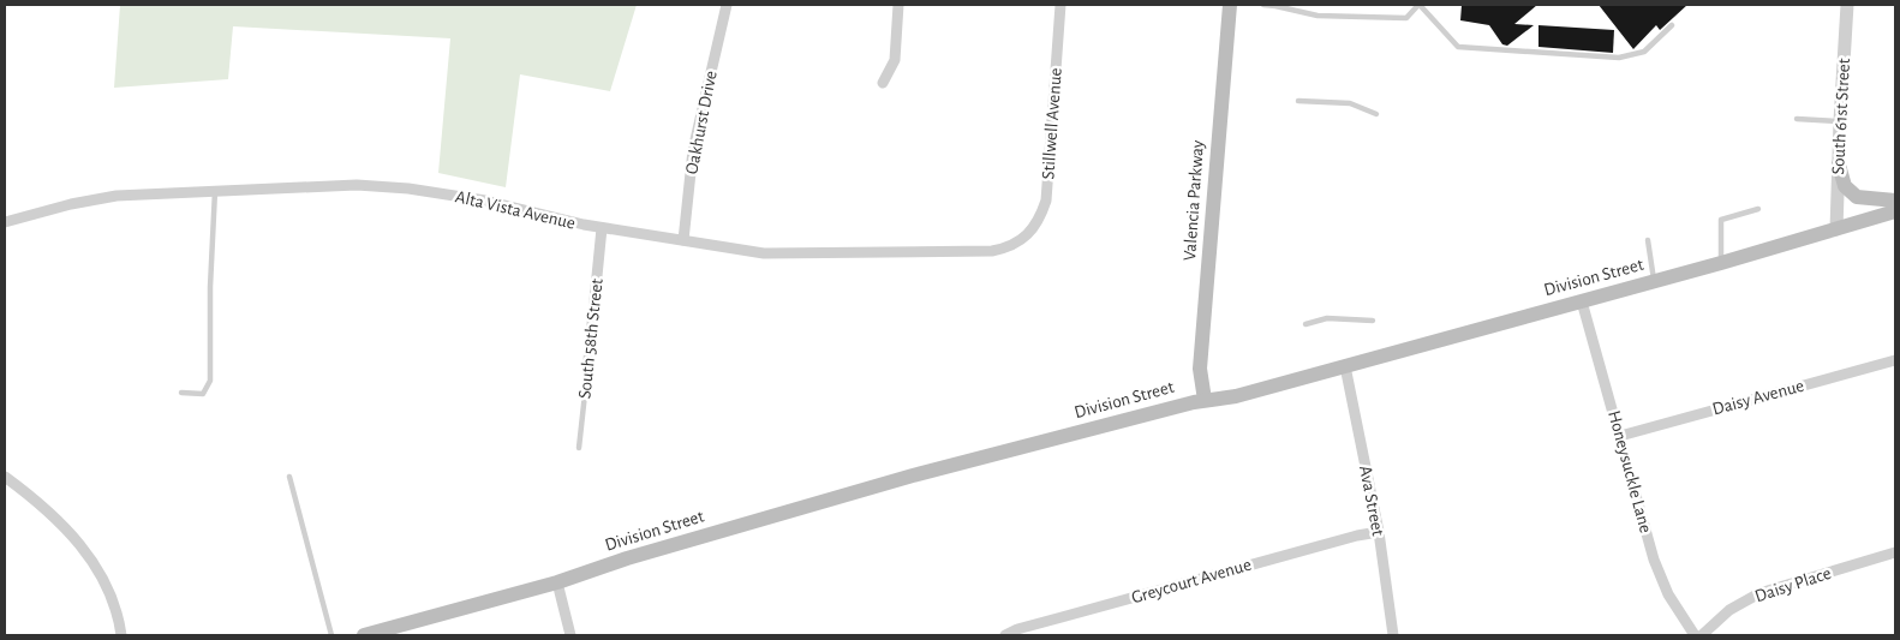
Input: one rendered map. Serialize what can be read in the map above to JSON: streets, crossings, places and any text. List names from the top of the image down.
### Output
{
  "streets": {
    "main road": ["Valencia Parkway", "Division Street"],
    "street": [
      "South 61st Street",
      "Oakhurst Drive",
      "Stillwell Avenue",
      "Alta Vista Avenue",
      "South 58th Street",
      "Daisy Avenue",
      "Honeysuckle Lane",
      "Ava Street",
      "Greycourt Avenue",
      "Daisy Place"
    ]
  },
  "crossings": [
    ["South 61st Street", "Division Street"],
    ["Oakhurst Drive", "Alta Vista Avenue"],
    ["Stillwell Avenue", "Alta Vista Avenue"],
    ["Valencia Parkway", "Division Street"],
    ["Alta Vista Avenue", "South 58th Street"],
    ["Division Street", "Honeysuckle Lane"],
    ["Division Street", "Ava Street"],
    ["Daisy Avenue", "Honeysuckle Lane"],
    ["Ava Street", "Greycourt Avenue"]
  ]
}
